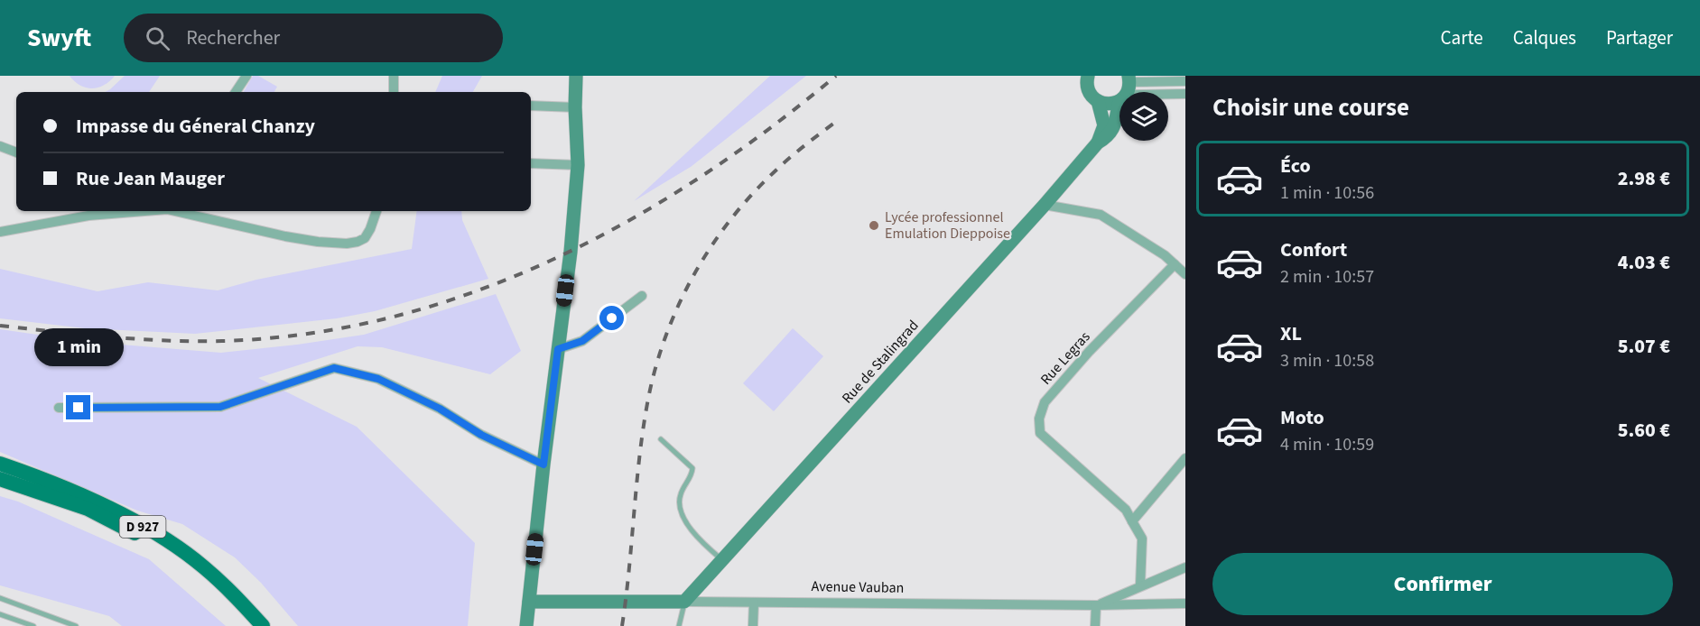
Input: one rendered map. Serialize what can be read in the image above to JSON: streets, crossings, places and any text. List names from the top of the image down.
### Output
{
  "streets": {
    "main road": ["D 927"],
    "street": ["Rue Legras", "Rue de Stalingrad", "Avenue Vauban"]
  },
  "crossings": [
    ["Rue de Stalingrad", "Avenue Vauban"]
  ],
  "places": ["Lycée professionnel Emulation Dieppoise"],
  "page": {
    "header": "Swyft",
    "search": "Rechercher",
    "nav": ["Carte", "Calques", "Partager"],
    "heading": "Choisir une course",
    "banner": ["Impasse du Géneral Chanzy", "Rue Jean Mauger"],
    "list": [
      {
        "name": "Éco",
        "note": "1 min · 10:56",
        "value": "2.98 €"
      },
      {
        "name": "Confort",
        "note": "2 min · 10:57",
        "value": "4.03 €"
      },
      {
        "name": "XL",
        "note": "3 min · 10:58",
        "value": "5.07 €"
      },
      {
        "name": "Moto",
        "note": "4 min · 10:59",
        "value": "5.60 €"
      }
    ],
    "bubble": "1 min",
    "buttons": "Confirmer"
  }
}
